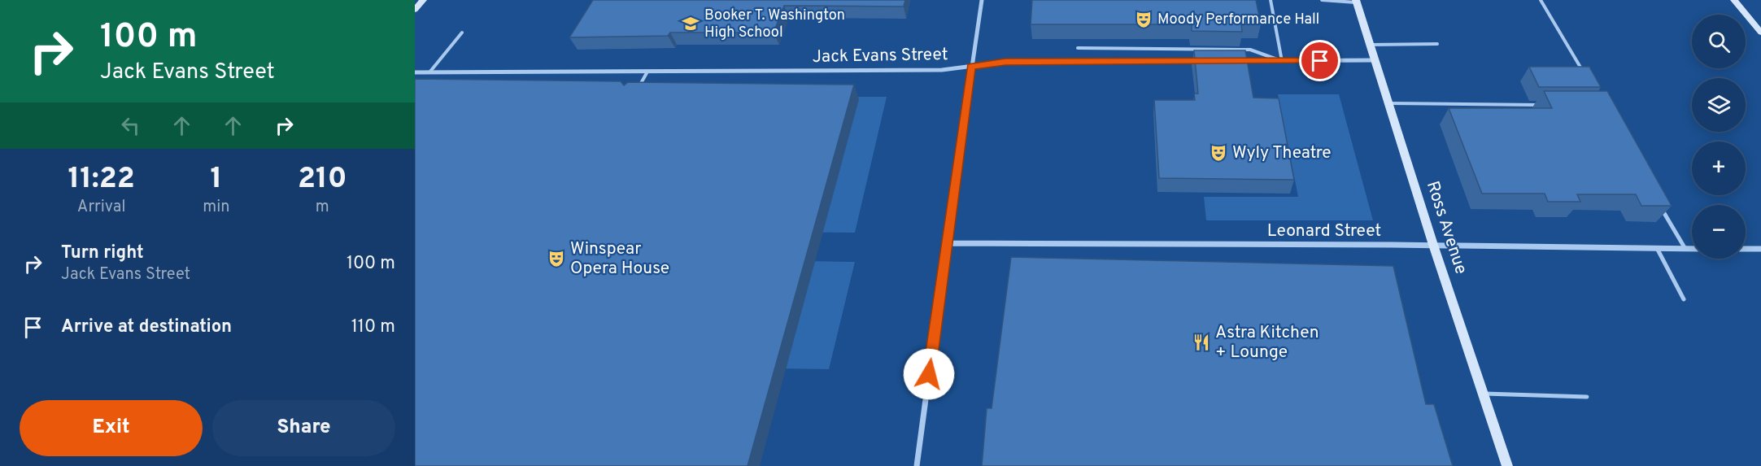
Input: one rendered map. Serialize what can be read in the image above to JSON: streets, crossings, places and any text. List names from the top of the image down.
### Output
{
  "streets": {
    "main road": ["Ross Avenue"],
    "street": ["Jack Evans Street", "Leonard Street"]
  },
  "crossings": [
    ["Ross Avenue", "Leonard Street"]
  ],
  "places": {
    "theatre": ["Moody Performance Hall", "Wyly Theatre", "Winspear Opera House"],
    "school or university": ["Booker T. Washington High School"],
    "restaurant": ["Astra Kitchen + Lounge"]
  },
  "page": {
    "turn": ["100 m", "Jack Evans Street"],
    "map_buttons": ["+", "−"],
    "eta": [
      "11:22",
      "Arrival",
      "1",
      "min",
      "210",
      "m"
    ],
    "list": [
      {
        "name": "Turn right",
        "note": "Jack Evans Street",
        "value": "100 m"
      },
      {
        "name": "Arrive at destination",
        "value": "110 m"
      }
    ],
    "buttons": ["Exit", "Share"]
  }
}
